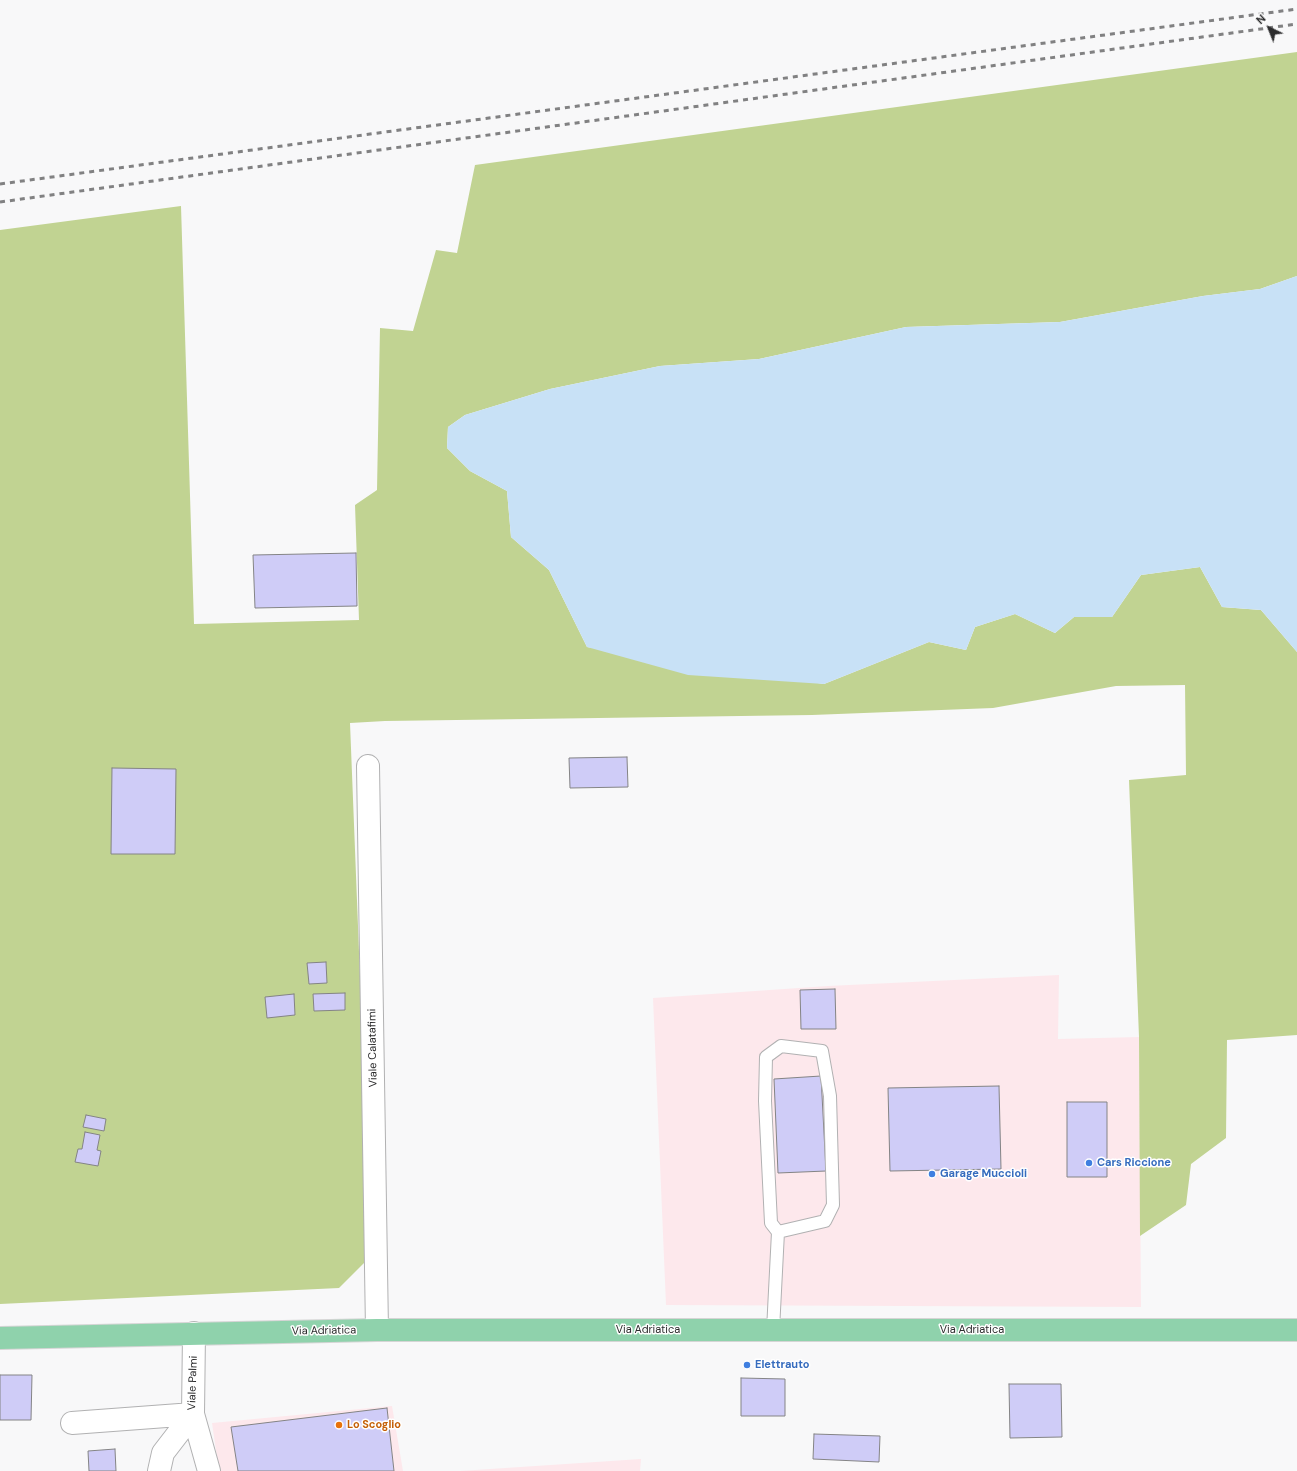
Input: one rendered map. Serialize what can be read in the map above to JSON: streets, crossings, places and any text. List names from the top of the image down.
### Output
{
  "streets": {
    "main road": ["Via Adriatica"],
    "street": ["Viale Calatafimi", "Viale Palmi"]
  },
  "crossings": [
    ["Viale Calatafimi", "Via Adriatica"],
    ["Via Adriatica", "Viale Palmi"]
  ],
  "places": [
    "Cars Riccione",
    "Garage Muccioli",
    "Elettrauto",
    "Lo Scoglio"
  ],
  "north": "top left"
}
